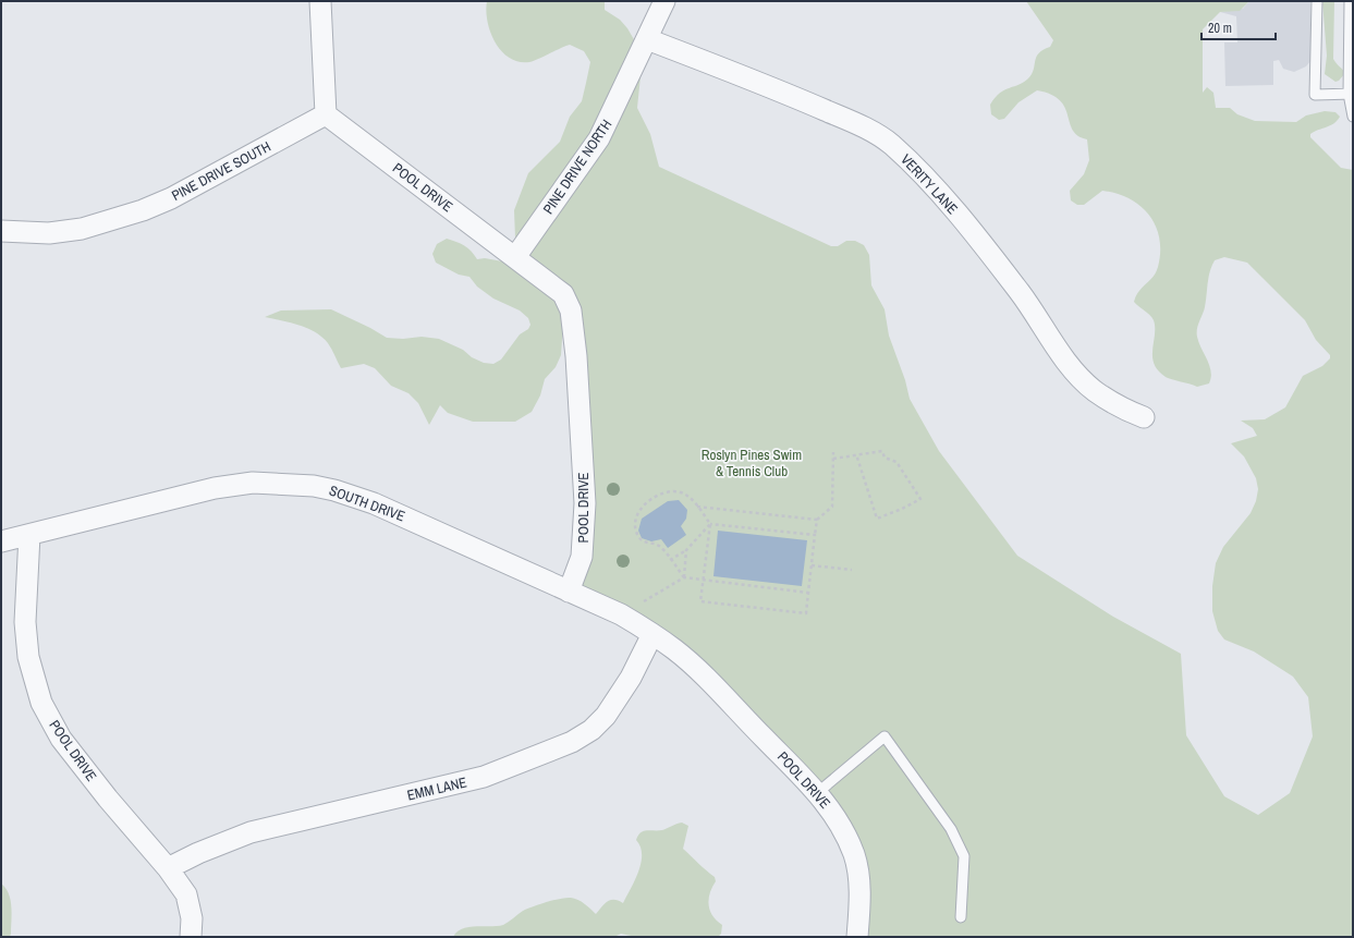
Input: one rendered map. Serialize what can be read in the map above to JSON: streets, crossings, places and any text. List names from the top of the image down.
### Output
{
  "streets": {
    "street": [
      "PINE DRIVE NORTH",
      "PINE DRIVE SOUTH",
      "VERITY LANE",
      "POOL DRIVE",
      "SOUTH DRIVE",
      "EMM LANE"
    ]
  },
  "crossings": [
    ["PINE DRIVE NORTH", "VERITY LANE"],
    ["PINE DRIVE NORTH", "POOL DRIVE"],
    ["PINE DRIVE SOUTH", "POOL DRIVE"],
    ["POOL DRIVE", "SOUTH DRIVE"],
    ["POOL DRIVE", "EMM LANE"]
  ],
  "parks": ["Roslyn Pines Swim & Tennis Club"],
  "scale_bar": "20 m"
}
